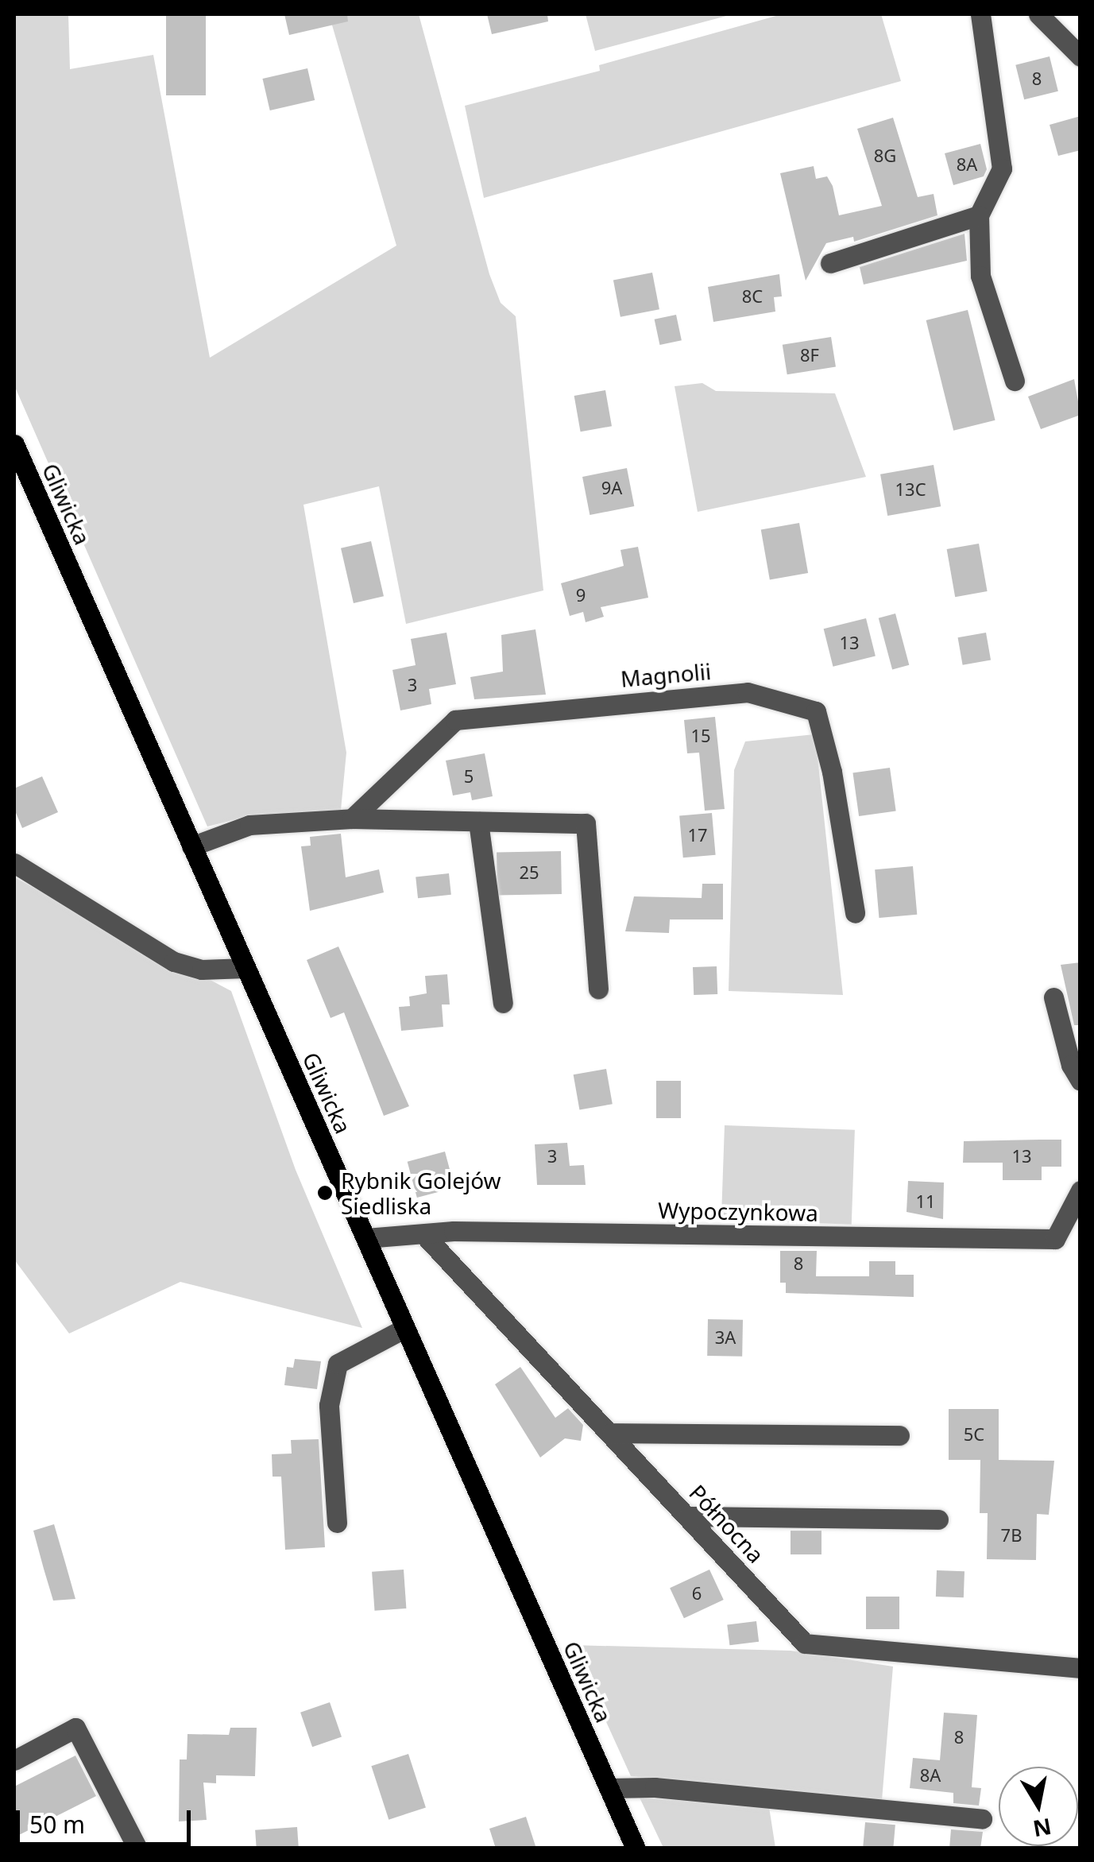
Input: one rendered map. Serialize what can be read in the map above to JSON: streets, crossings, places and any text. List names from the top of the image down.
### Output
{
  "streets": {
    "main road": ["Gliwicka"],
    "street": ["Magnolii", "Wypoczynkowa", "Północna"]
  },
  "crossings": [
    ["Gliwicka", "Wypoczynkowa"],
    ["Wypoczynkowa", "Północna"]
  ],
  "places": ["Rybnik Golejów Siedliska"],
  "house_numbers": [
    "8",
    "8G",
    "8A",
    "8C",
    "8F",
    "9A",
    "13C",
    "9",
    "13",
    "3",
    "15",
    "5",
    "17",
    "25",
    "3",
    "13",
    "11",
    "8",
    "3A",
    "5C",
    "7B",
    "6",
    "8",
    "8A"
  ],
  "scale_bar": "50 m",
  "north": "bottom"
}
